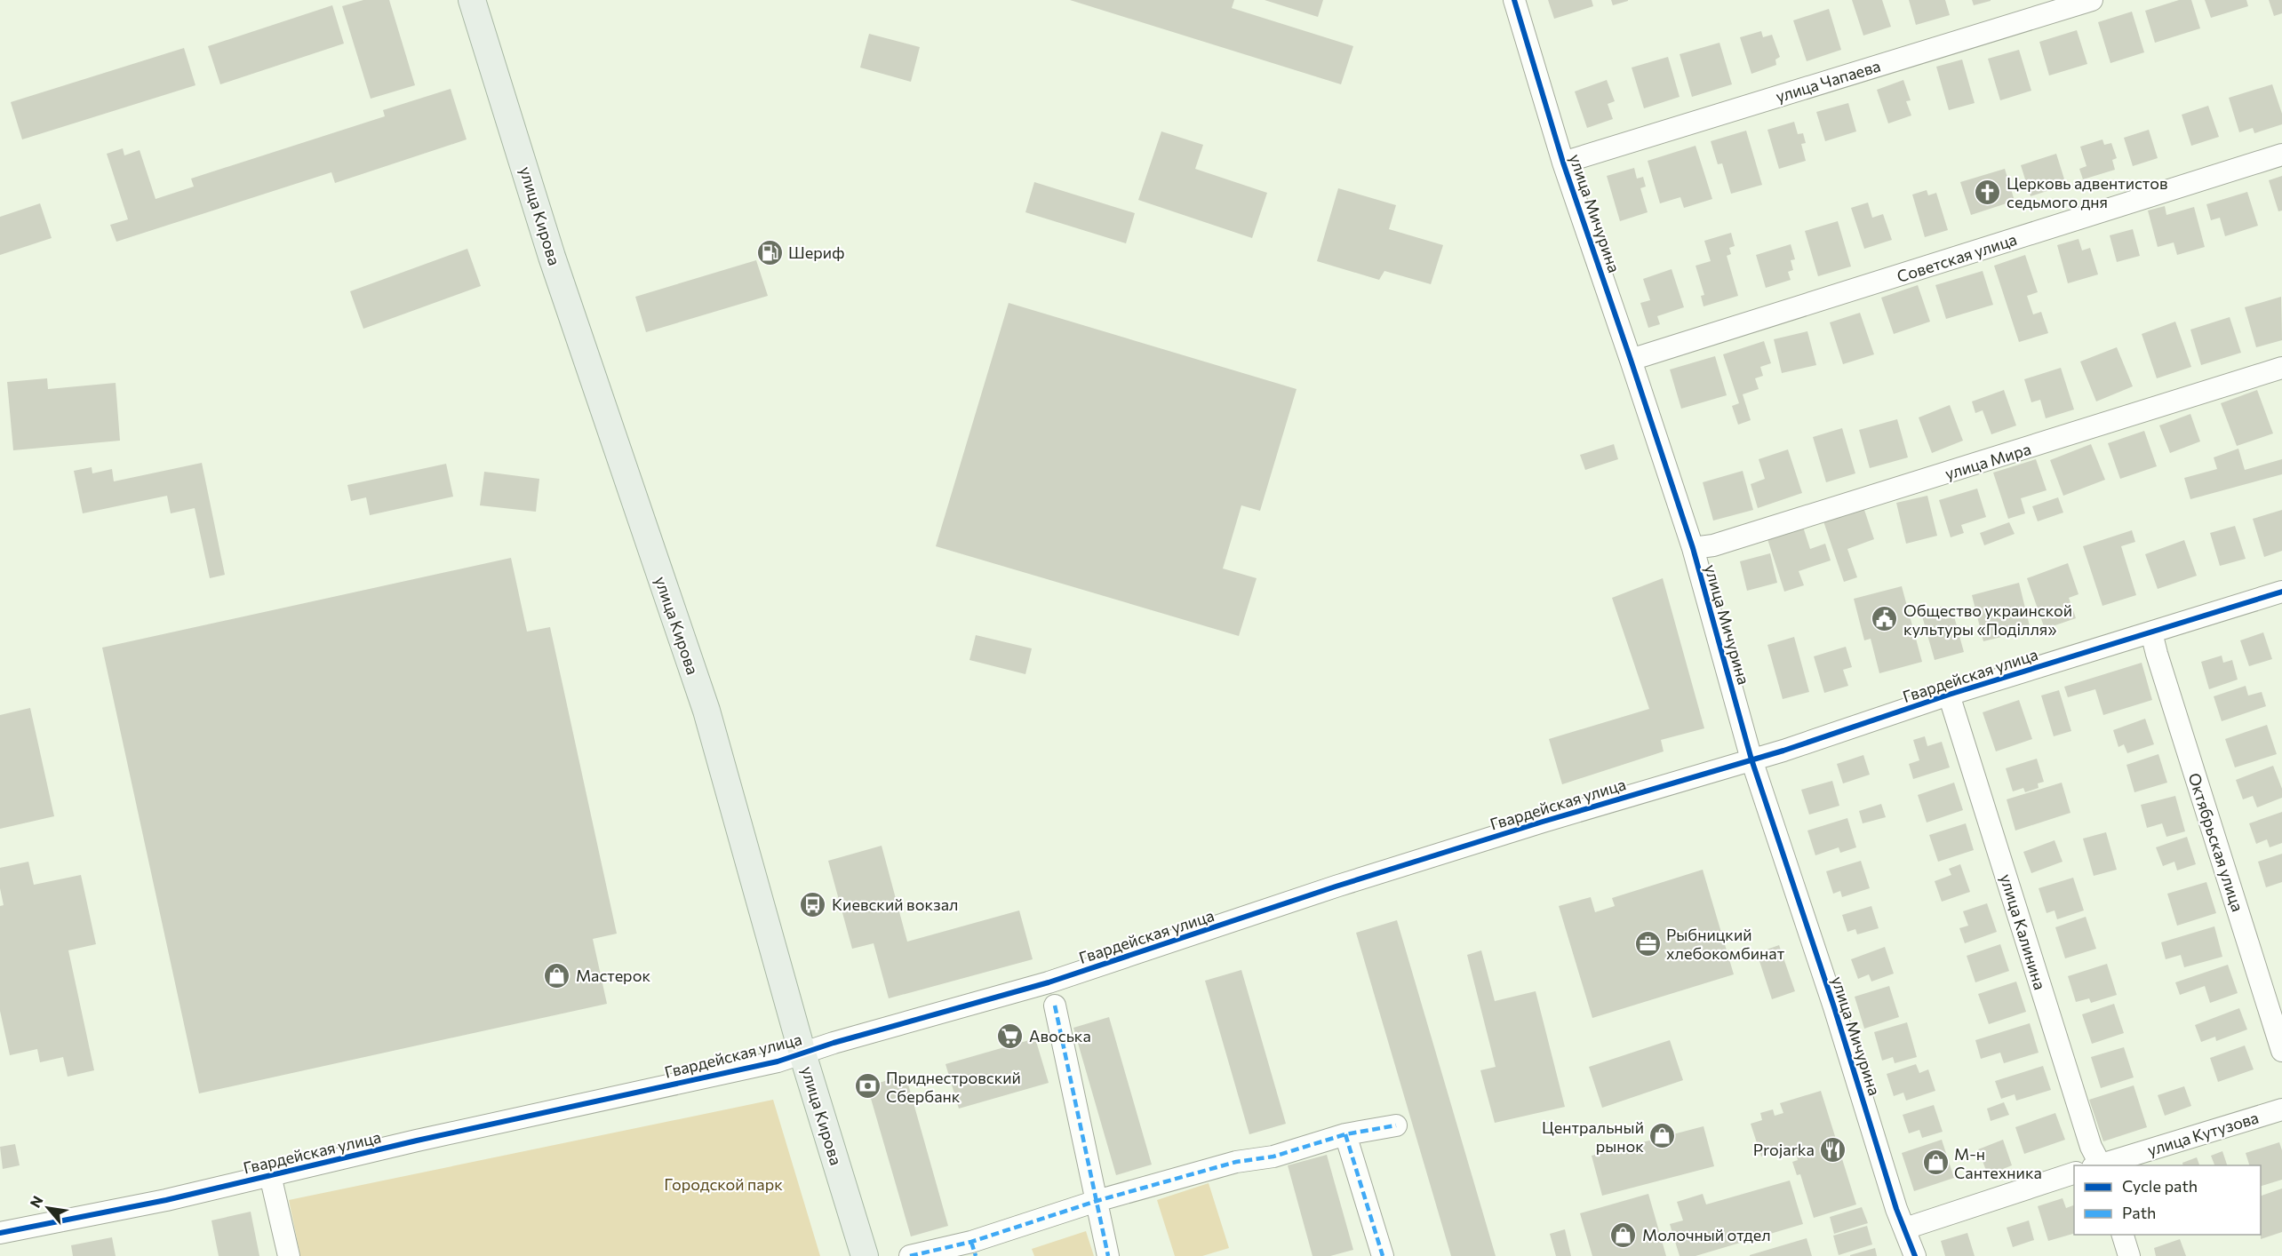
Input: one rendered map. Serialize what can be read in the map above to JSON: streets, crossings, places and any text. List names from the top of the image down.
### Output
{
  "streets": {
    "main road": ["улица Кирова"],
    "street": [
      "улица Чапаева",
      "улица Мичурина",
      "Советская улица",
      "улица Мира",
      "Гвардейская улица",
      "Октябрьская улица",
      "улица Калинина",
      "улица Кутузова"
    ]
  },
  "crossings": [
    ["улица Чапаева", "улица Мичурина"],
    ["улица Мичурина", "Советская улица"],
    ["улица Мичурина", "улица Мира"],
    ["улица Мичурина", "Гвардейская улица"],
    ["улица Кирова", "Гвардейская улица"],
    ["Гвардейская улица", "Октябрьская улица"],
    ["Гвардейская улица", "улица Калинина"],
    ["улица Калинина", "улица Кутузова"]
  ],
  "parks": ["Городской парк"],
  "places": {
    "church": ["Церковь адвентистов седьмого дня"],
    "fuel station": ["Шериф"],
    "public building": ["Общество украинской культуры «Поділля»"],
    "bus stop": ["Киевский вокзал"],
    "office": ["Рыбницкий хлебокомбинат"],
    "shop": [
      "Мастерок",
      "Центральный рынок",
      "М-н Сантехника",
      "Молочный отдел"
    ],
    "supermarket": ["Авоська"],
    "bank": ["Приднестровский Сбербанк"],
    "restaurant": ["Projarka"]
  },
  "legend": ["Cycle path", "Path"],
  "north": "top left"
}
